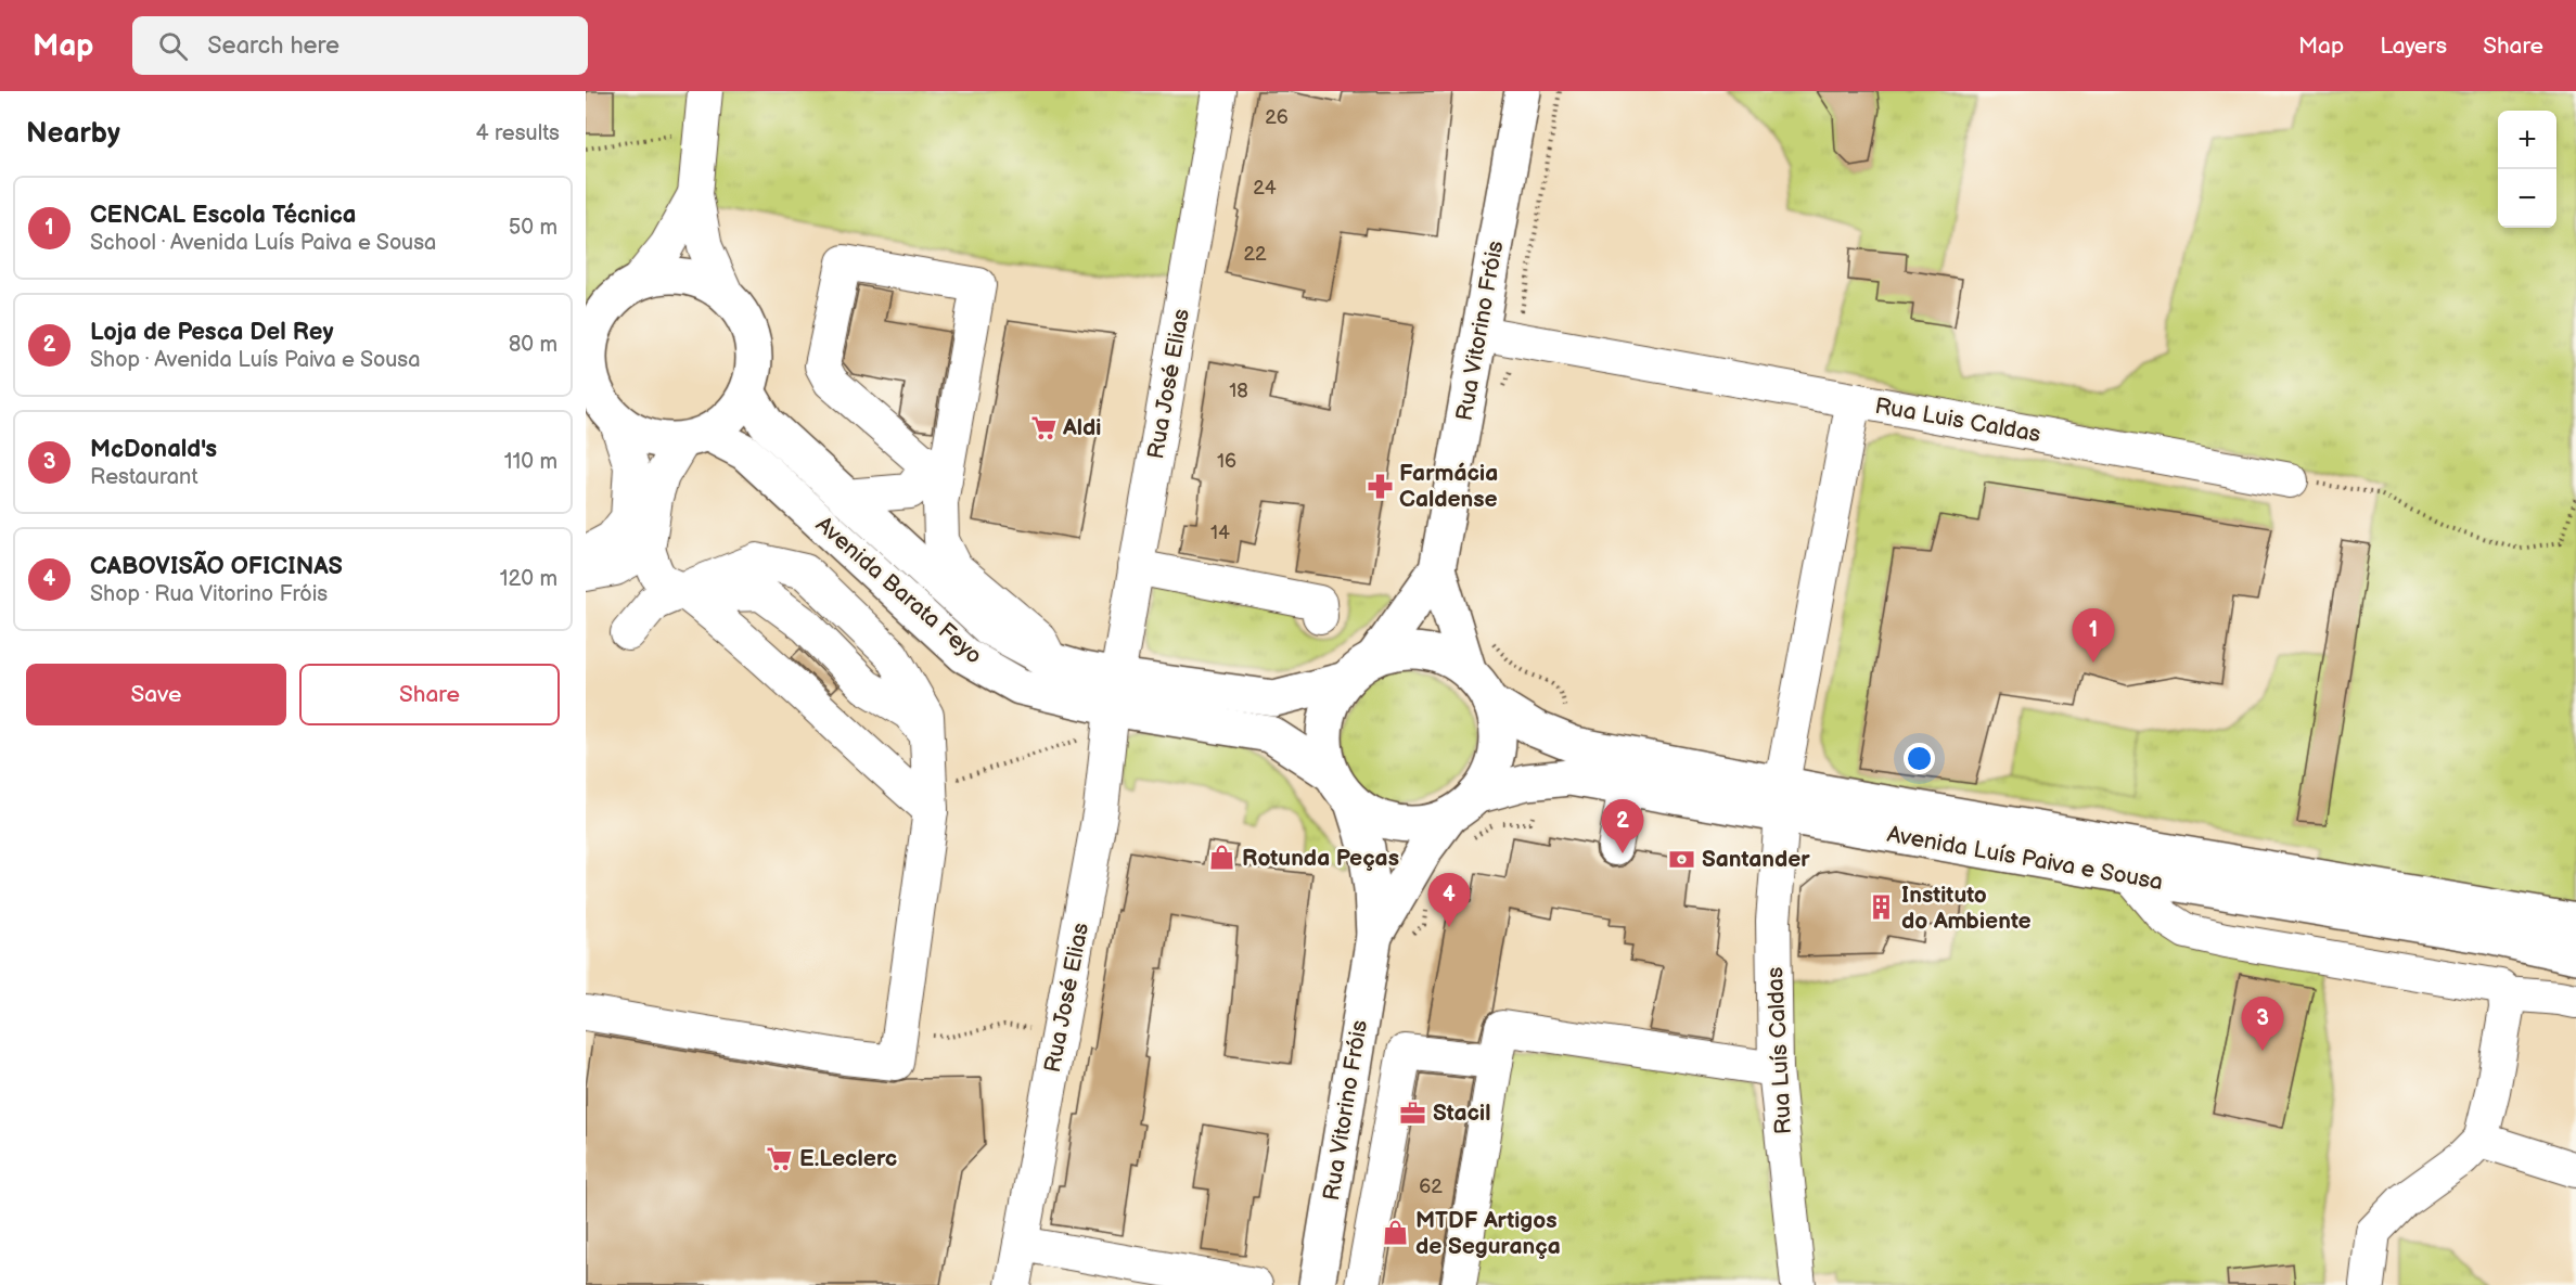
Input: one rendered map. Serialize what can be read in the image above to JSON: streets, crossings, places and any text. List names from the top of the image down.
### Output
{
  "streets": {
    "main road": ["Rua Vitorino Fróis", "Avenida Barata Feyo", "Avenida Luís Paiva e Sousa"],
    "street": ["Rua José Elias", "Rua Luis Caldas", "Rua Luís Caldas"]
  },
  "crossings": [
    ["Rua Vitorino Fróis", "Avenida Barata Feyo"],
    ["Rua Vitorino Fróis", "Avenida Luís Paiva e Sousa"],
    ["Rua José Elias", "Avenida Barata Feyo"],
    ["Rua Luis Caldas", "Avenida Luís Paiva e Sousa"],
    ["Rua Luis Caldas", "Rua Luís Caldas"],
    ["Avenida Barata Feyo", "Avenida Luís Paiva e Sousa"],
    ["Avenida Luís Paiva e Sousa", "Rua Luís Caldas"]
  ],
  "places": {
    "supermarket": ["Aldi", "E.Leclerc"],
    "pharmacy": ["Farmácia Caldense"],
    "shop": ["Rotunda Peças", "MTDF Artigos de Segurança"],
    "bank": ["Santander"],
    "building": ["Instituto do Ambiente"],
    "office": ["Stacil"]
  },
  "house_numbers": [
    "26",
    "24",
    "22",
    "18",
    "16",
    "14",
    "62"
  ],
  "page": {
    "header": "Map",
    "search": "Search here",
    "nav": ["Map", "Layers", "Share"],
    "heading": ["Nearby", "4 results"],
    "map_buttons": ["+", "−"],
    "list": [
      {
        "mark": "1",
        "name": "CENCAL Escola Técnica",
        "note": "School · Avenida Luís Paiva e Sousa",
        "value": "50 m"
      },
      {
        "mark": "2",
        "name": "Loja de Pesca Del Rey",
        "note": "Shop · Avenida Luís Paiva e Sousa",
        "value": "80 m"
      },
      {
        "mark": "3",
        "name": "McDonald's",
        "note": "Restaurant",
        "value": "110 m"
      },
      {
        "mark": "4",
        "name": "CABOVISÃO OFICINAS",
        "note": "Shop · Rua Vitorino Fróis",
        "value": "120 m"
      }
    ],
    "pins": [
      "1",
      "2",
      "4",
      "3"
    ],
    "buttons": ["Save", "Share"]
  }
}
